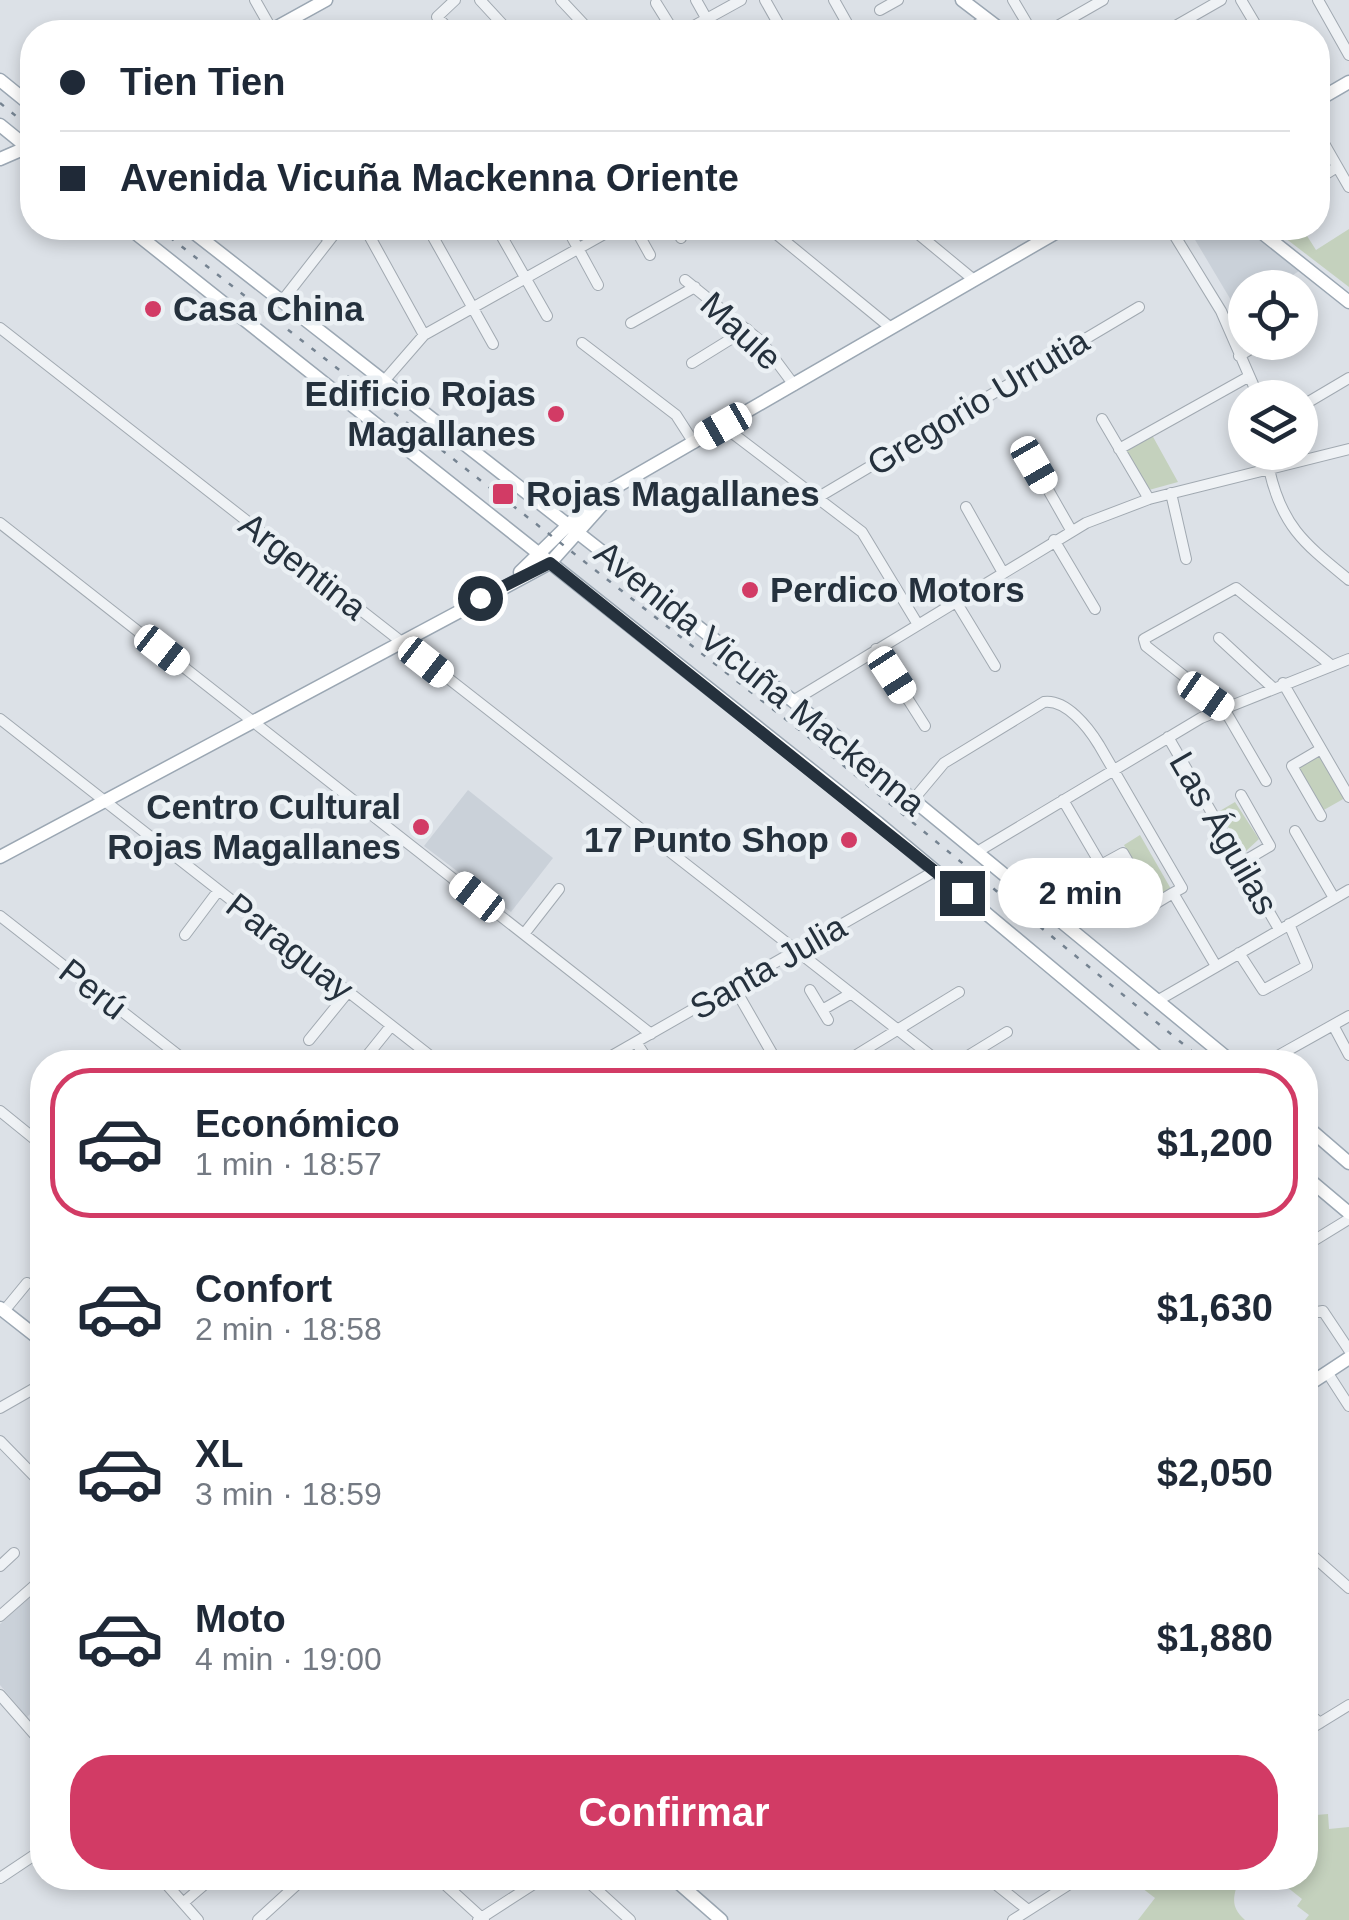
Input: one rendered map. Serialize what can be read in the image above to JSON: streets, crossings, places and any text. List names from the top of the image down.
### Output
{
  "streets": {
    "main road": ["Avenida Vicuña Mackenna"],
    "street": [
      "Maule",
      "Gregorio Urrutia",
      "Argentina",
      "Las Águilas",
      "Paraguay",
      "Santa Julia",
      "Perú"
    ]
  },
  "crossings": [
    ["Argentina", "Santa Julia"]
  ],
  "places": {
    "other": [
      "Casa China",
      "Edificio Rojas Magallanes",
      "Perdico Motors",
      "Centro Cultural Rojas Magallanes",
      "17 Punto Shop"
    ],
    "transit": ["Rojas Magallanes"]
  },
  "page": {
    "banner": ["Tien Tien", "Avenida Vicuña Mackenna Oriente"],
    "bubble": "2 min",
    "list": [
      {
        "name": "Económico",
        "note": "1 min · 18:57",
        "value": "$1,200"
      },
      {
        "name": "Confort",
        "note": "2 min · 18:58",
        "value": "$1,630"
      },
      {
        "name": "XL",
        "note": "3 min · 18:59",
        "value": "$2,050"
      },
      {
        "name": "Moto",
        "note": "4 min · 19:00",
        "value": "$1,880"
      }
    ],
    "buttons": "Confirmar"
  }
}
